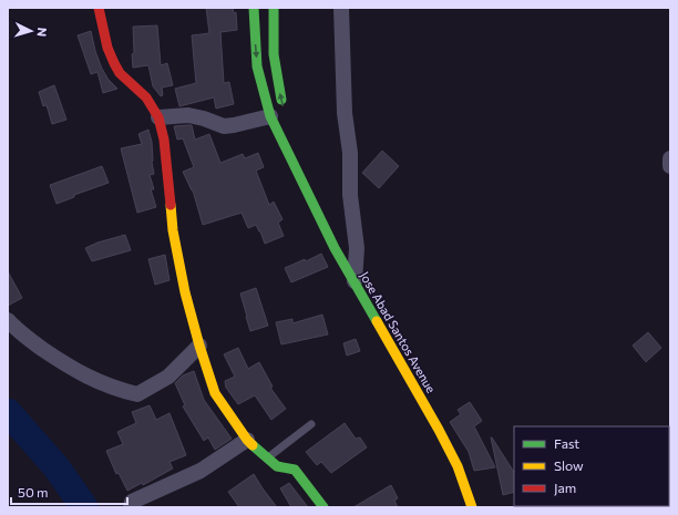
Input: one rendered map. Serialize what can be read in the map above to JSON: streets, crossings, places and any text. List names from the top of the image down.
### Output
{
  "streets": {
    "main road": ["Jose Abad Santos Avenue"]
  },
  "legend": ["Fast", "Slow", "Jam"],
  "scale_bar": "50 m",
  "north": "right"
}
